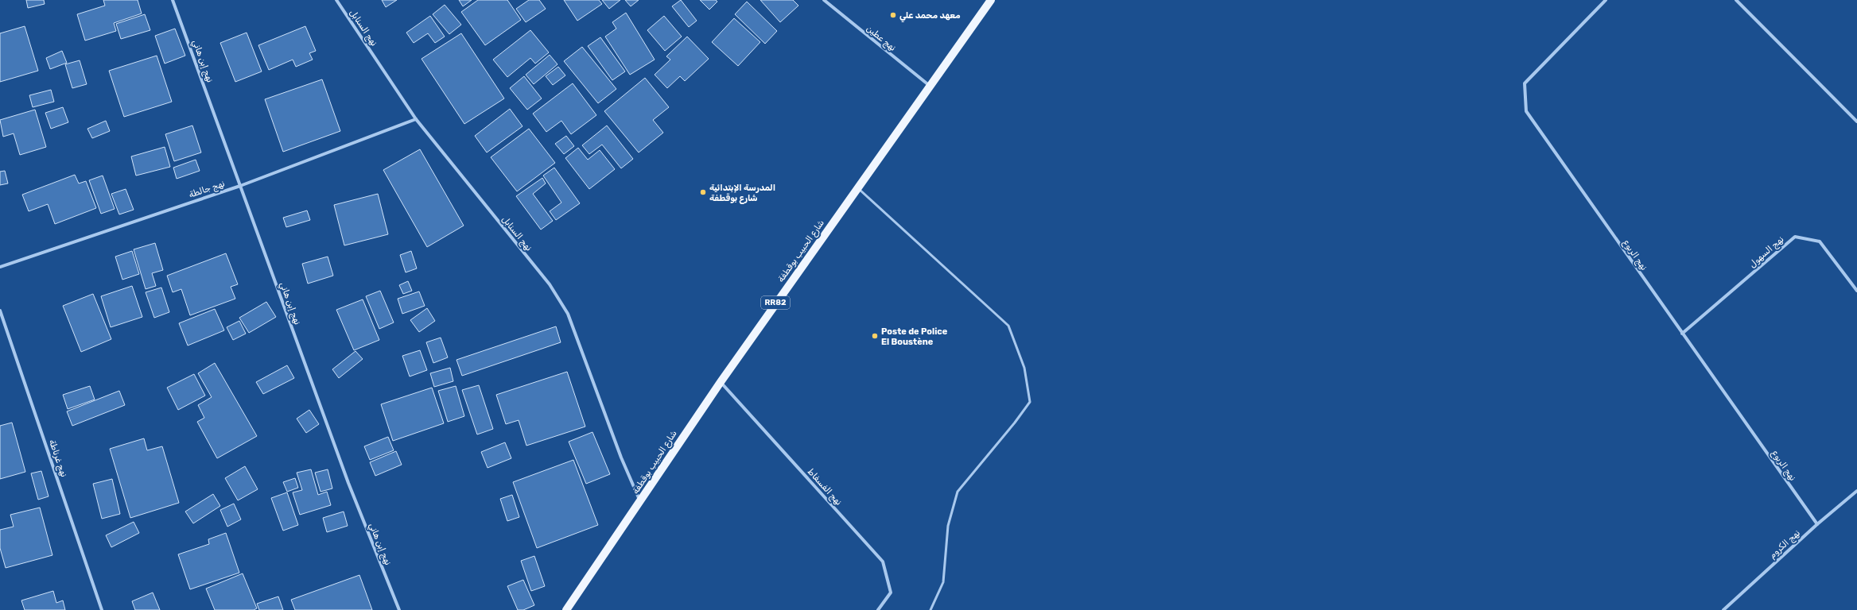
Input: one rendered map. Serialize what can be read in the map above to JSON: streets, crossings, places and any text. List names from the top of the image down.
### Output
{
  "streets": {
    "main road": ["شارع الحبيب بوقطفة", "RR82"],
    "street": [
      "نهج السنابل",
      "نهج عطين",
      "نهج إبن هاني",
      "نهج جالطة",
      "نهج السهول",
      "نهج الربوع",
      "نهج غرناطة",
      "نهج الفسفاط",
      "نهج الكروم"
    ]
  },
  "crossings": [
    ["نهج السنابل", "نهج جالطة"],
    ["نهج السنابل", "شارع الحبيب بوقطفة"],
    ["نهج عطين", "شارع الحبيب بوقطفة"],
    ["نهج إبن هاني", "نهج جالطة"],
    ["شارع الحبيب بوقطفة", "نهج الفسفاط"],
    ["نهج السهول", "نهج الربوع"],
    ["نهج الربوع", "نهج الكروم"]
  ],
  "places": ["معهد محمد علي", "المدرسة الإبتدائية شارع بوقطفة", "Poste de Police El Boustène"]
}
